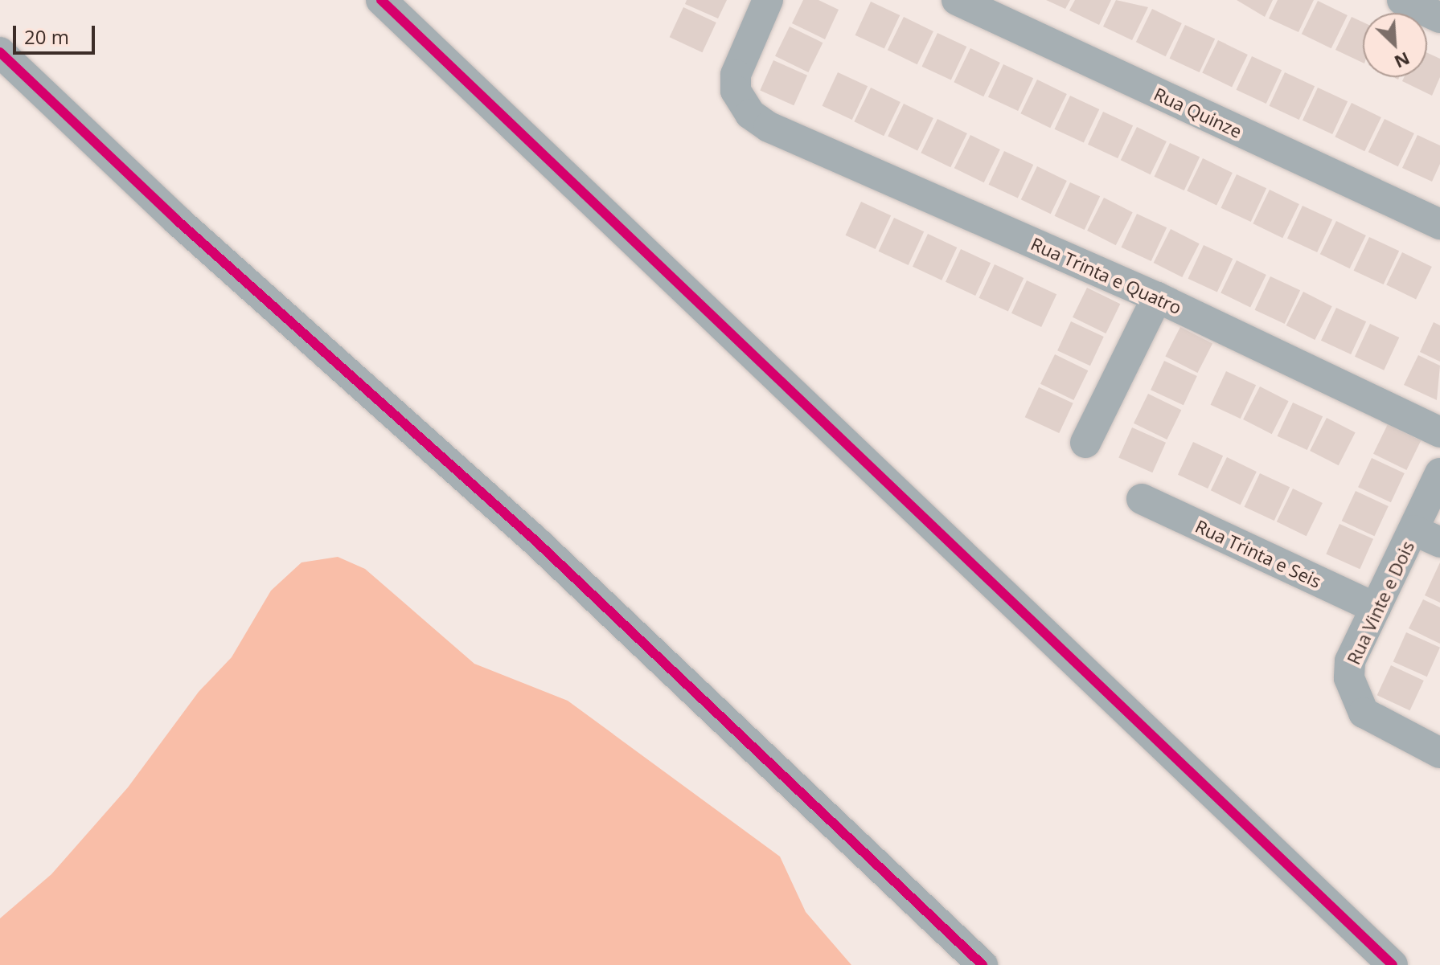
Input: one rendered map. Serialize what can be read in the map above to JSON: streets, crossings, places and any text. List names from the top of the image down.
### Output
{
  "streets": {
    "street": [
      "Rua Quinze",
      "Rua Trinta e Quatro",
      "Rua Trinta e Seis",
      "Rua Vinte e Dois"
    ]
  },
  "crossings": [
    ["Rua Trinta e Seis", "Rua Vinte e Dois"]
  ],
  "scale_bar": "20 m",
  "north": "bottom right"
}
